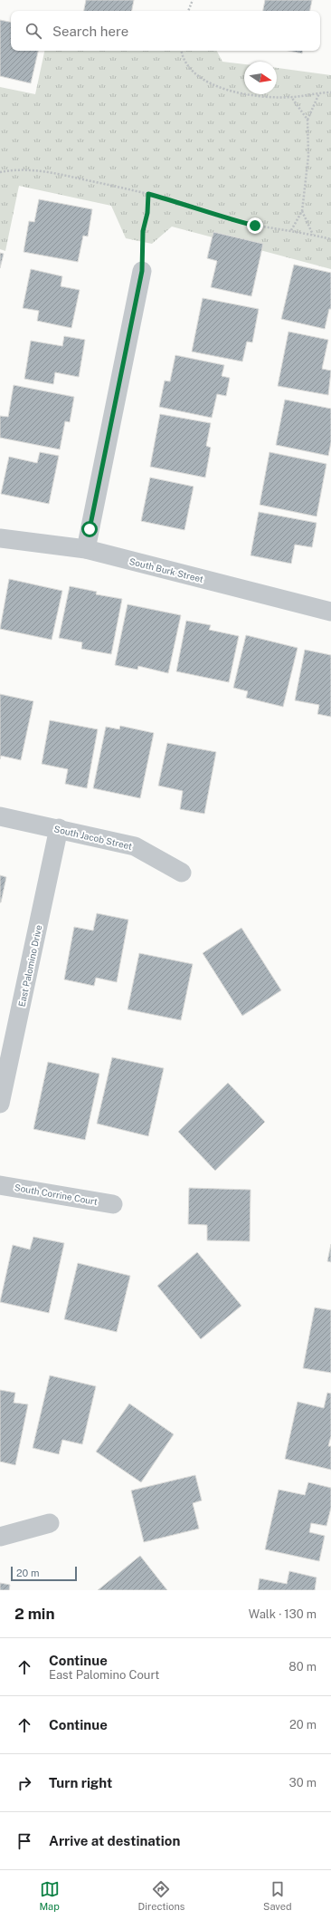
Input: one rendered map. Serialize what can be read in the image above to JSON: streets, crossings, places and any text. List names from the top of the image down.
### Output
{
  "streets": {
    "street": [
      "South Burk Street",
      "South Jacob Street",
      "East Palomino Drive",
      "South Corrine Court"
    ]
  },
  "crossings": [
    ["South Jacob Street", "East Palomino Drive"]
  ],
  "scale_bar": "20 m",
  "north": "right",
  "page": {
    "search": "Search here",
    "scale": "20 m",
    "heading": ["2 min", "Walk · 130 m"],
    "list": [
      ["Continue", "East Palomino Court", "80 m"],
      ["Continue", "20 m"],
      ["Turn right", "30 m"],
      "Arrive at destination"
    ],
    "nav": ["Map", "Directions", "Saved"]
  }
}
